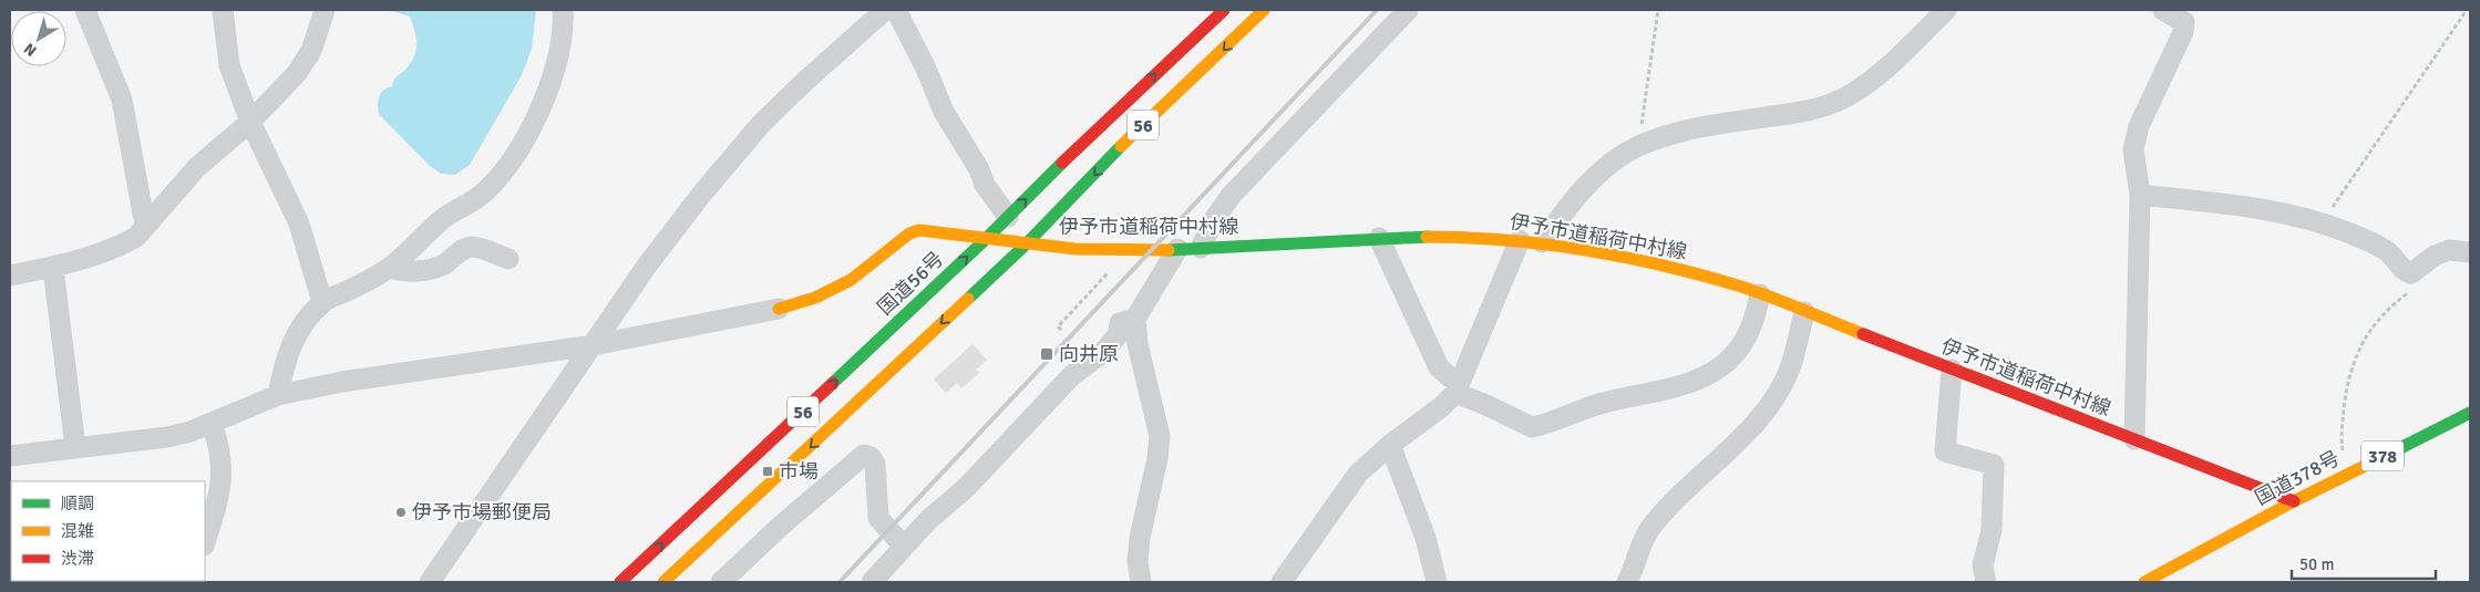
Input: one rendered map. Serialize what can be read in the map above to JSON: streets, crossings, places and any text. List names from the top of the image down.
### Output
{
  "streets": {
    "main road": [
      "56",
      "伊予市道稲荷中村線",
      "国道56号",
      "378",
      "国道378号"
    ]
  },
  "crossings": [
    ["56", "伊予市道稲荷中村線"],
    ["伊予市道稲荷中村線", "国道56号"],
    ["伊予市道稲荷中村線", "国道378号"]
  ],
  "places": {
    "transit": ["向井原", "市場"],
    "other": ["伊予市場郵便局"]
  },
  "legend": ["順調", "混雑", "渋滞"],
  "scale_bar": "50 m",
  "north": "bottom left"
}
